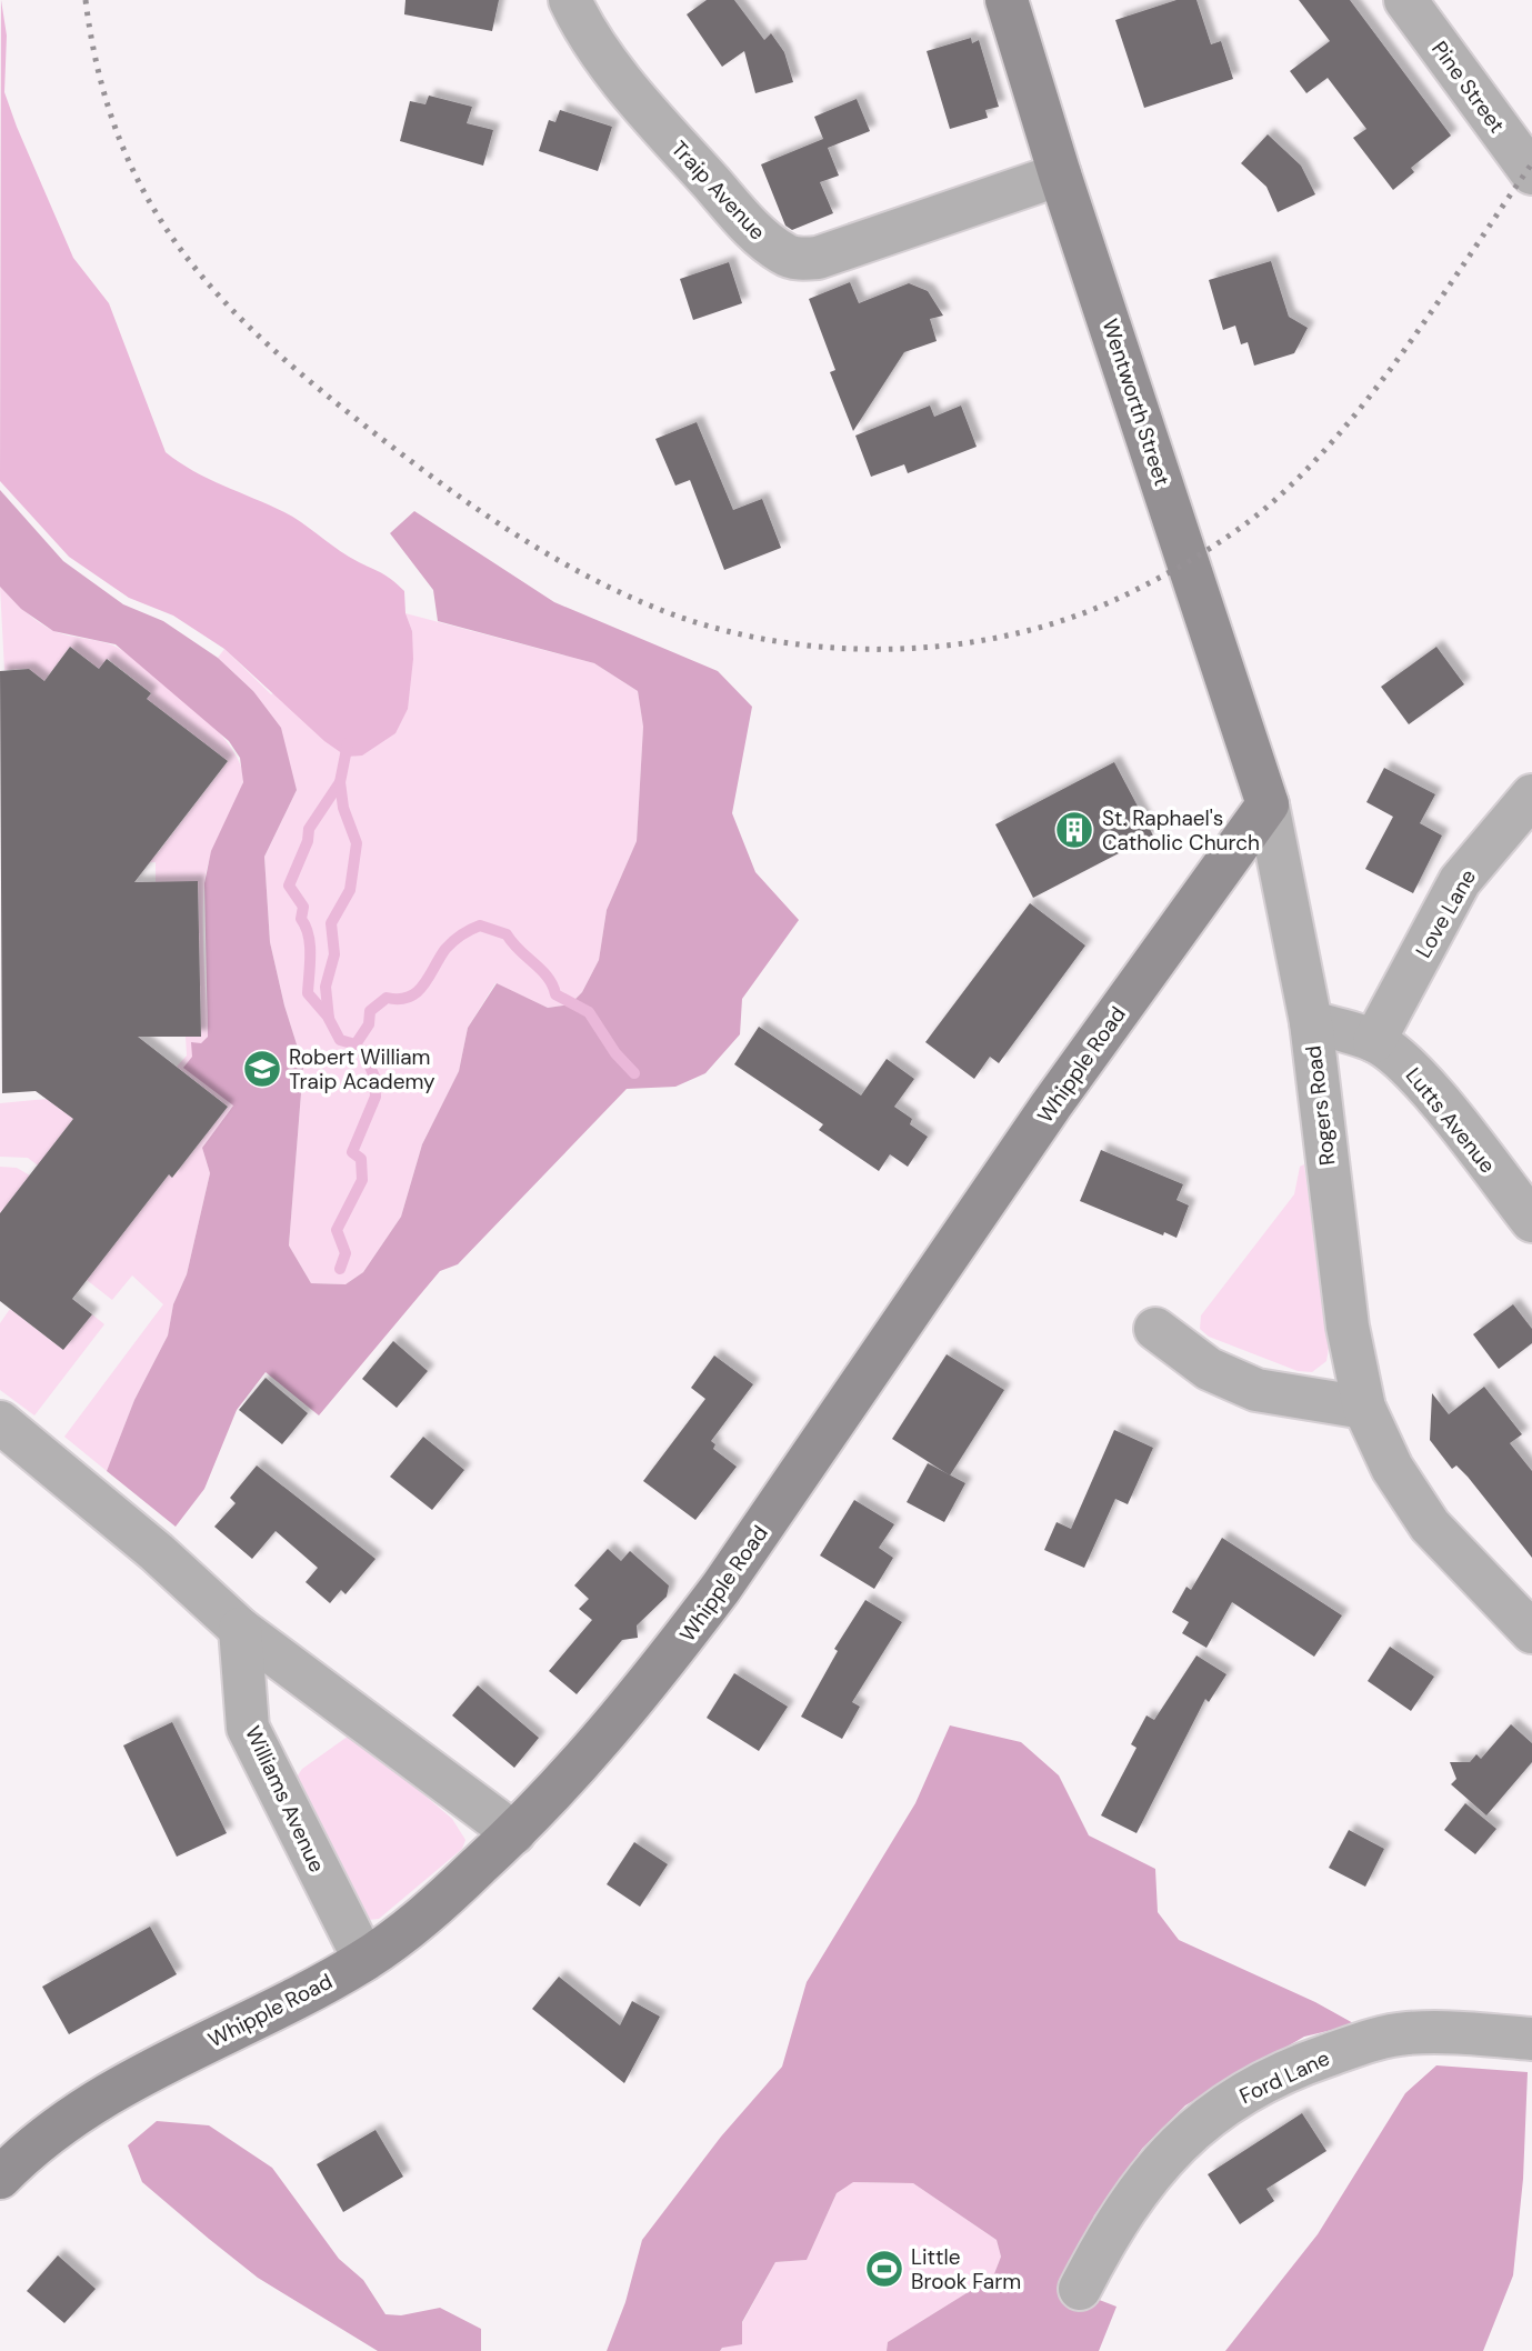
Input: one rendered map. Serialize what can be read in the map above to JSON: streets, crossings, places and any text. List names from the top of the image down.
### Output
{
  "streets": {
    "main road": ["Wentworth Street", "Whipple Road"],
    "street": [
      "Pine Street",
      "Traip Avenue",
      "Love Lane",
      "Rogers Road",
      "Lutts Avenue",
      "Williams Avenue",
      "Ford Lane"
    ]
  },
  "crossings": [
    ["Traip Avenue", "Wentworth Street"],
    ["Wentworth Street", "Whipple Road"],
    ["Wentworth Street", "Rogers Road"],
    ["Love Lane", "Lutts Avenue"],
    ["Whipple Road", "Rogers Road"],
    ["Whipple Road", "Williams Avenue"],
    ["Rogers Road", "Lutts Avenue"]
  ],
  "places": {
    "building": ["St. Raphael's Catholic Church"],
    "school or university": ["Robert William Traip Academy"],
    "sports": ["Little Brook Farm"]
  }
}
